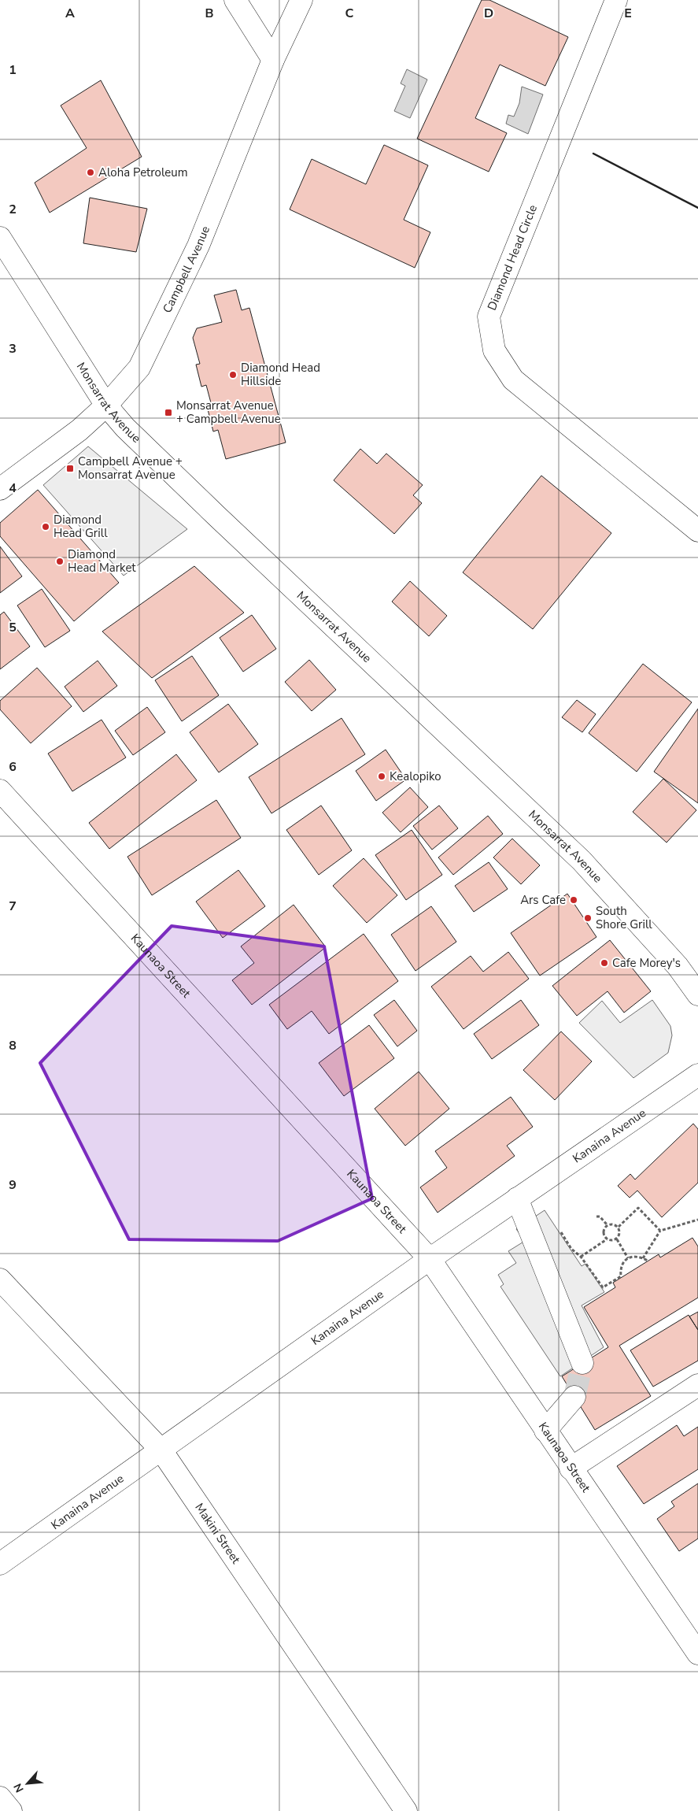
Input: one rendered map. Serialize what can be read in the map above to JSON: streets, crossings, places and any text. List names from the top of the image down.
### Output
{
  "streets": {
    "street": [
      "Diamond Head Circle",
      "Campbell Avenue",
      "Monsarrat Avenue",
      "Kaunaoa Street",
      "Kanaina Avenue",
      "Makini Street"
    ]
  },
  "crossings": [
    ["Campbell Avenue", "Monsarrat Avenue"],
    ["Kaunaoa Street", "Kanaina Avenue"],
    ["Kanaina Avenue", "Makini Street"]
  ],
  "places": {
    "other": [
      "Aloha Petroleum",
      "Diamond Head Hillside",
      "Diamond Head Grill",
      "Diamond Head Market",
      "Kealopiko",
      "Ars Cafe",
      "South Shore Grill",
      "Cafe Morey's"
    ],
    "transit": ["Monsarrat Avenue + Campbell Avenue", "Campbell Avenue + Monsarrat Avenue"]
  },
  "north": "bottom left",
  "grid": {
    "columns": [
      "A",
      "B",
      "C",
      "D",
      "E"
    ],
    "rows": [
      "1",
      "2",
      "3",
      "4",
      "5",
      "6",
      "7",
      "8",
      "9"
    ]
  }
}
